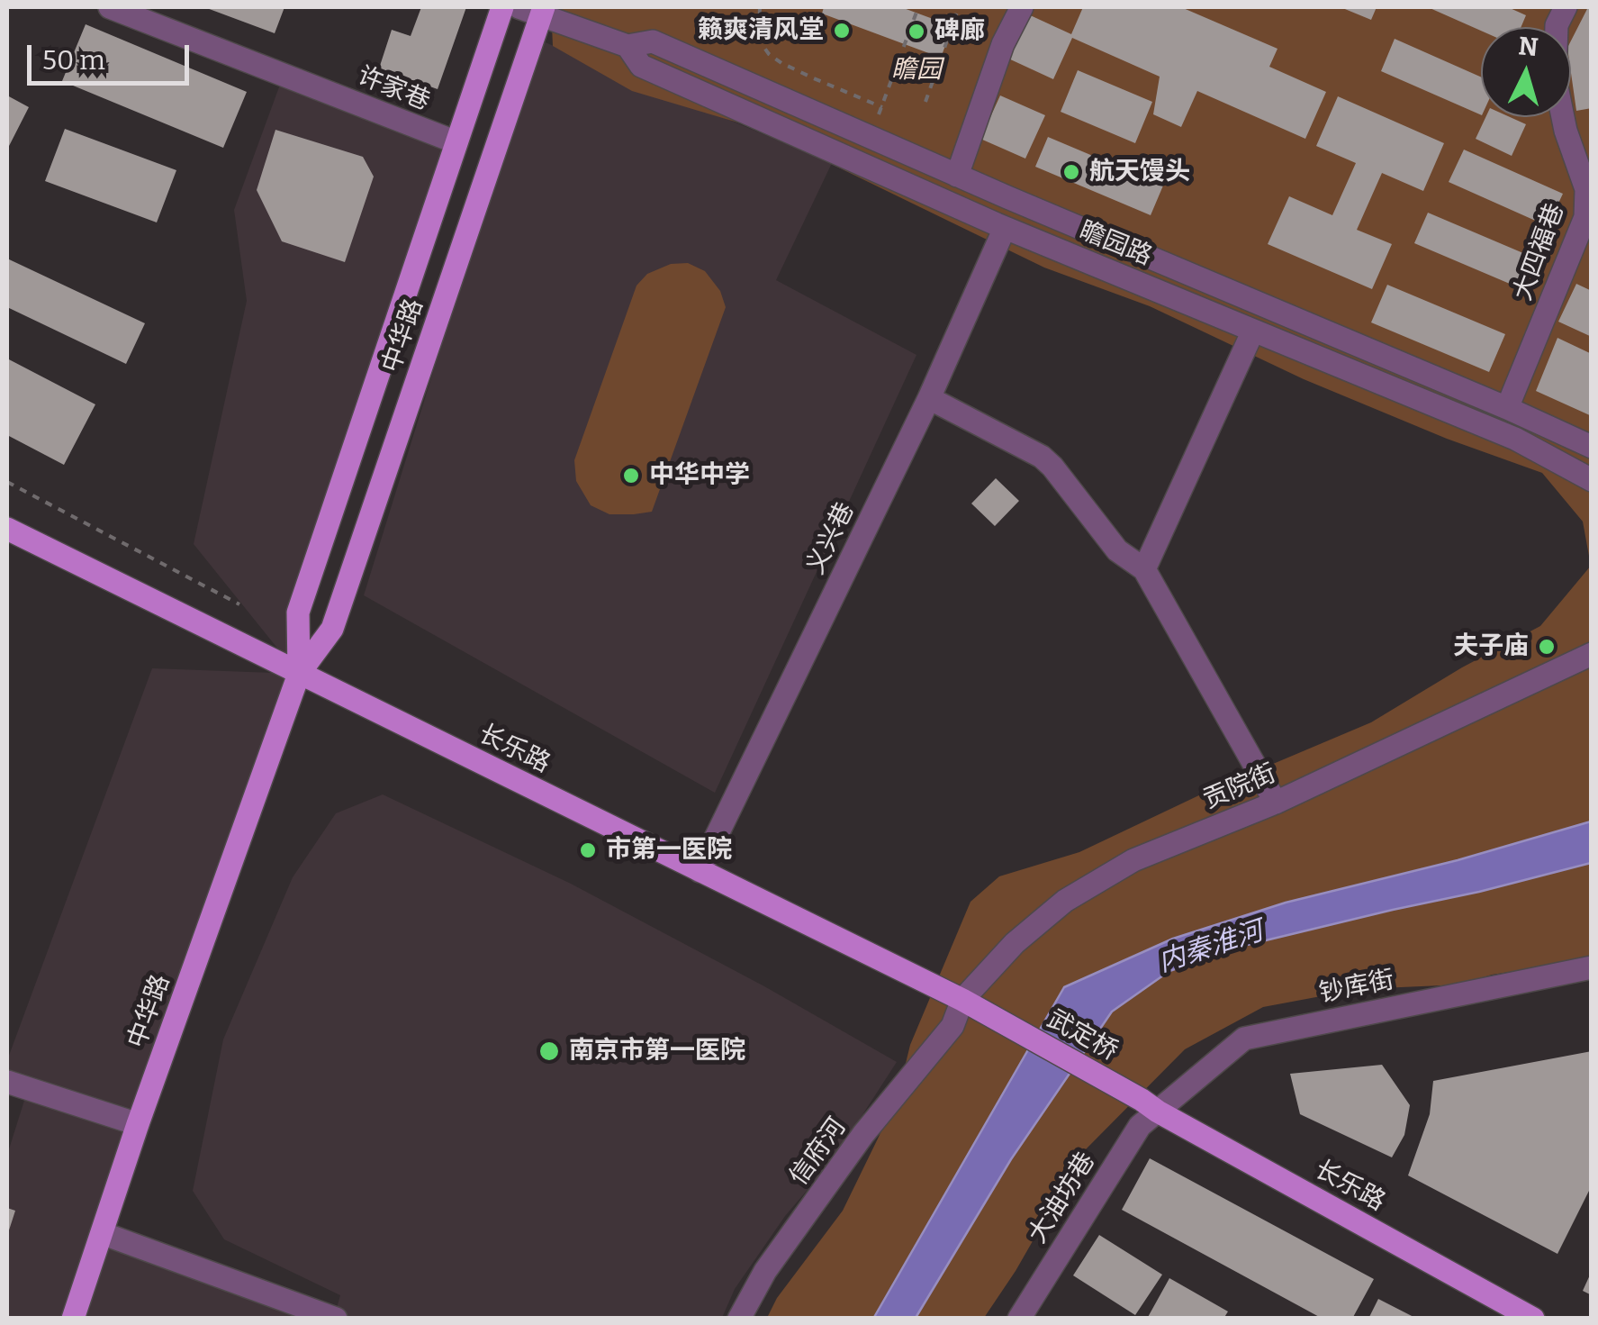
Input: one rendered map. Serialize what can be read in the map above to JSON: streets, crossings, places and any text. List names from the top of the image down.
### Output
{
  "streets": {
    "main road": ["中华路", "长乐路", "武定桥"],
    "street": [
      "许家巷",
      "瞻园路",
      "大四福巷",
      "义兴巷",
      "贡院街",
      "钞库街",
      "信府河",
      "大油坊巷"
    ]
  },
  "crossings": [
    ["许家巷", "中华路"],
    ["瞻园路", "大四福巷"],
    ["瞻园路", "义兴巷"],
    ["中华路", "长乐路"],
    ["义兴巷", "长乐路"],
    ["长乐路", "贡院街"],
    ["长乐路", "钞库街"],
    ["长乐路", "武定桥"],
    ["长乐路", "大油坊巷"],
    ["贡院街", "信府河"],
    ["钞库街", "武定桥"],
    ["钞库街", "大油坊巷"],
    ["武定桥", "大油坊巷"]
  ],
  "water": ["内秦淮河"],
  "parks": ["瞻园"],
  "places": [
    "籁爽清风堂",
    "碑廊",
    "航天馒头",
    "中华中学",
    "夫子庙",
    "市第一医院",
    "南京市第一医院"
  ],
  "scale_bar": "50 m",
  "north": "top"
}
